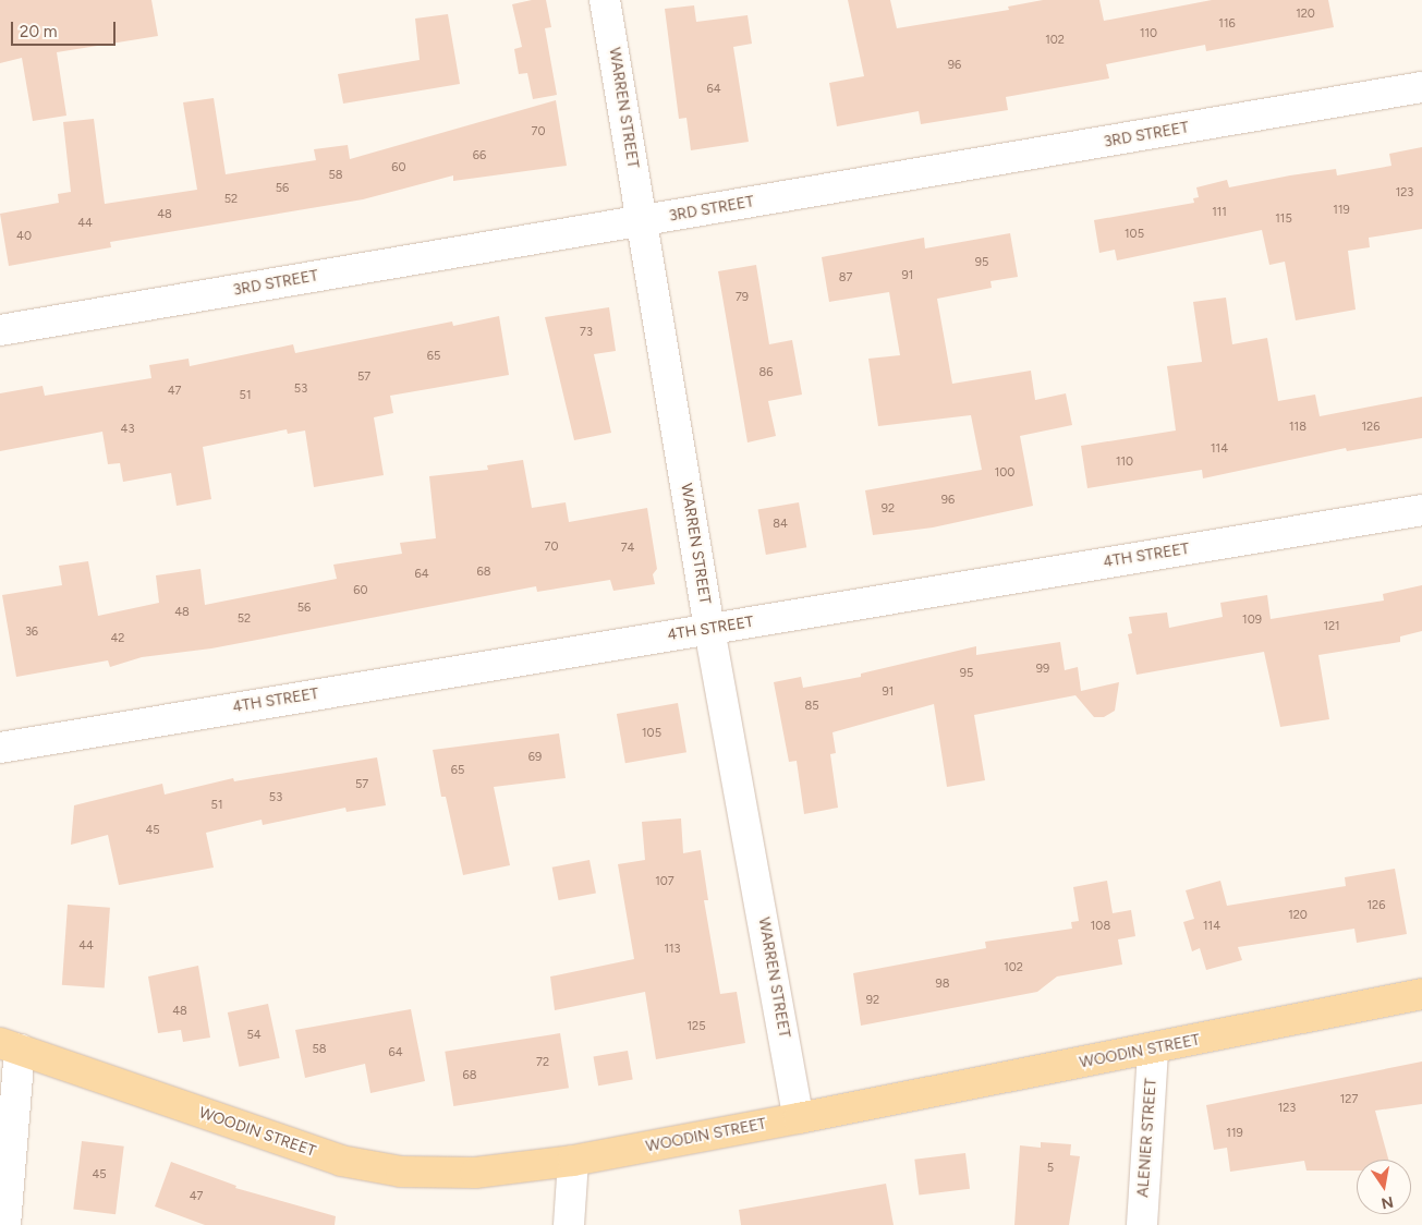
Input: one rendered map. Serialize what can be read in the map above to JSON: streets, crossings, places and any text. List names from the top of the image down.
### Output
{
  "streets": {
    "main road": ["WOODIN STREET"],
    "street": [
      "WARREN STREET",
      "3RD STREET",
      "4TH STREET",
      "ALENIER STREET"
    ]
  },
  "crossings": [
    ["WARREN STREET", "3RD STREET"],
    ["WARREN STREET", "4TH STREET"],
    ["WARREN STREET", "WOODIN STREET"],
    ["WOODIN STREET", "ALENIER STREET"]
  ],
  "house_numbers": [
    "120",
    "116",
    "110",
    "102",
    "96",
    "64",
    "70",
    "66",
    "60",
    "58",
    "56",
    "123",
    "52",
    "119",
    "111",
    "48",
    "115",
    "44",
    "105",
    "40",
    "95",
    "91",
    "87",
    "79",
    "73",
    "65",
    "86",
    "57",
    "53",
    "47",
    "51",
    "118",
    "126",
    "43",
    "114",
    "110",
    "100",
    "96",
    "92",
    "84",
    "70",
    "74",
    "68",
    "64",
    "60",
    "56",
    "48",
    "52",
    "109",
    "121",
    "36",
    "42",
    "99",
    "95",
    "91",
    "85",
    "105",
    "69",
    "65",
    "57",
    "53",
    "51",
    "45",
    "107",
    "126",
    "120",
    "108",
    "114",
    "44",
    "113",
    "102",
    "98",
    "92",
    "48",
    "125",
    "54",
    "58",
    "64",
    "72",
    "68",
    "127",
    "123",
    "119",
    "5",
    "45",
    "47"
  ],
  "scale_bar": "20 m",
  "north": "bottom"
}
